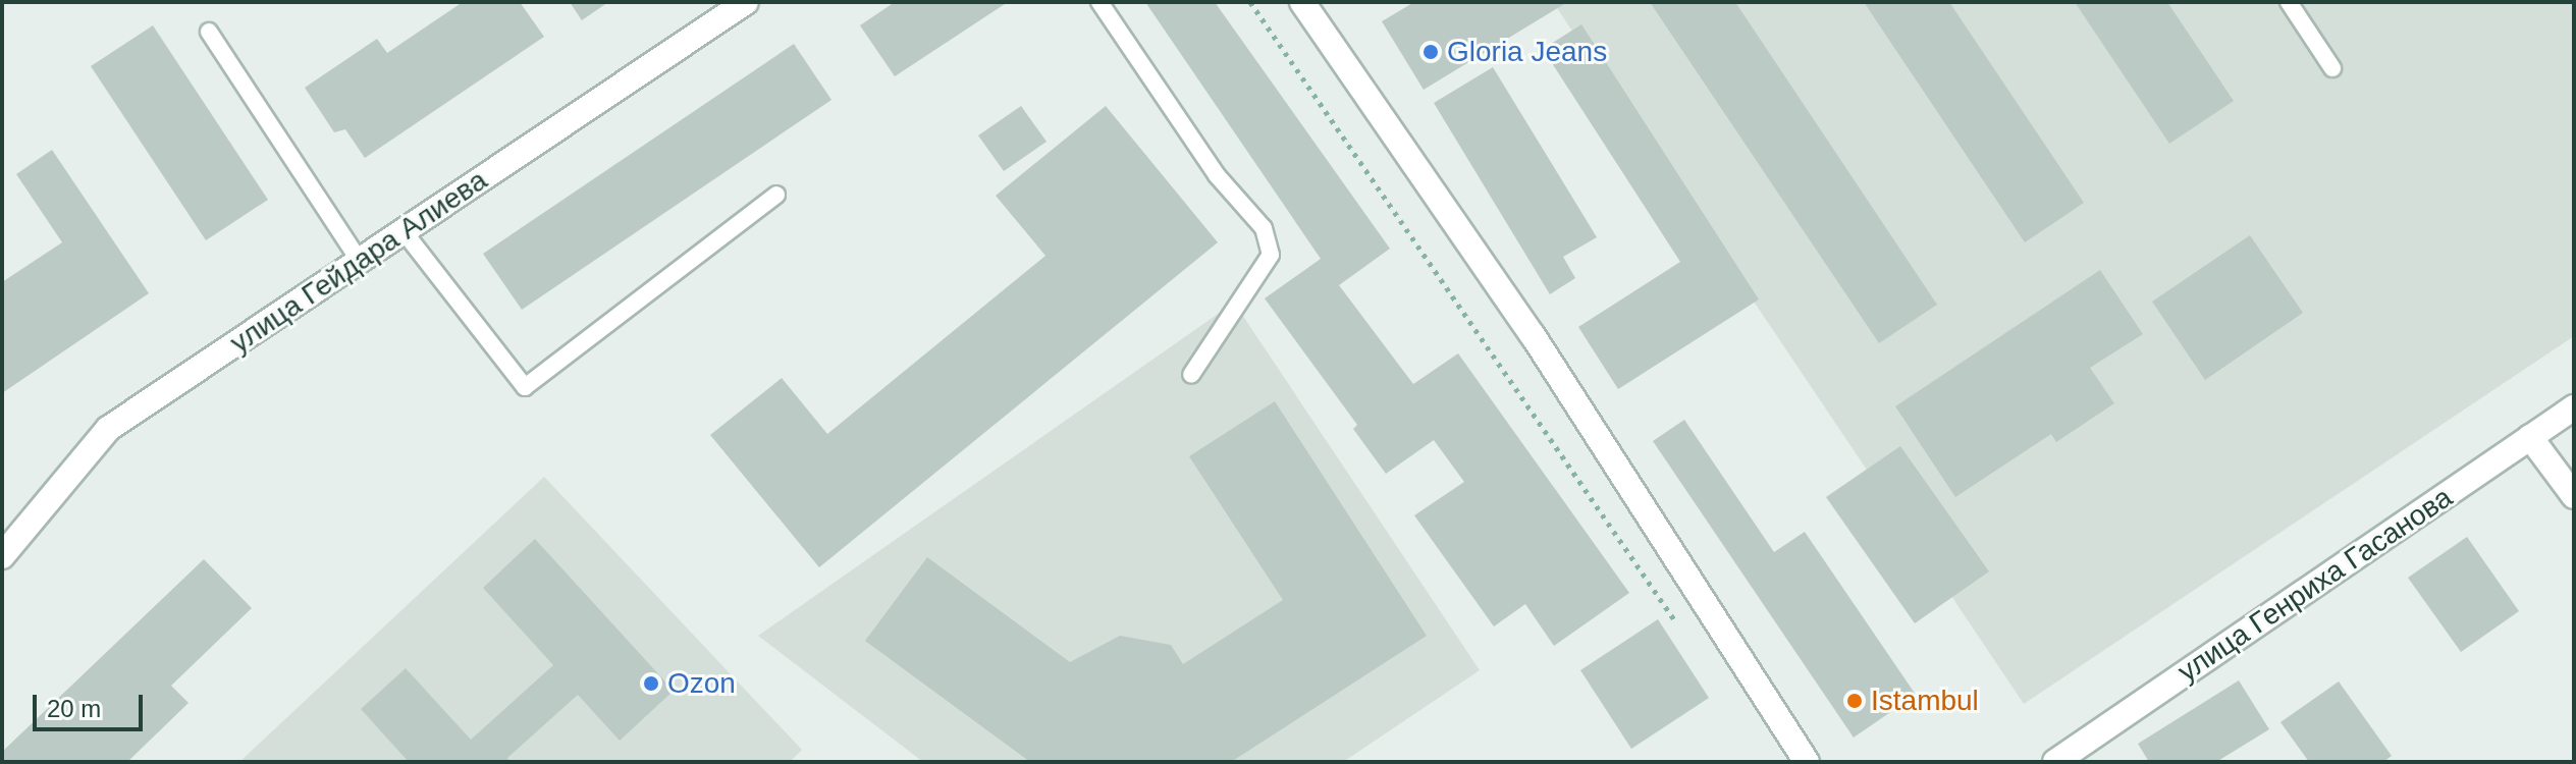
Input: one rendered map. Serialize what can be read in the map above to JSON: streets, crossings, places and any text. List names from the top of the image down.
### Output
{
  "streets": {
    "street": ["улица Гейдара Алиева", "улица Генриха Гасанова"]
  },
  "places": ["Gloria Jeans", "Ozon", "Istambul"],
  "scale_bar": "20 m"
}
